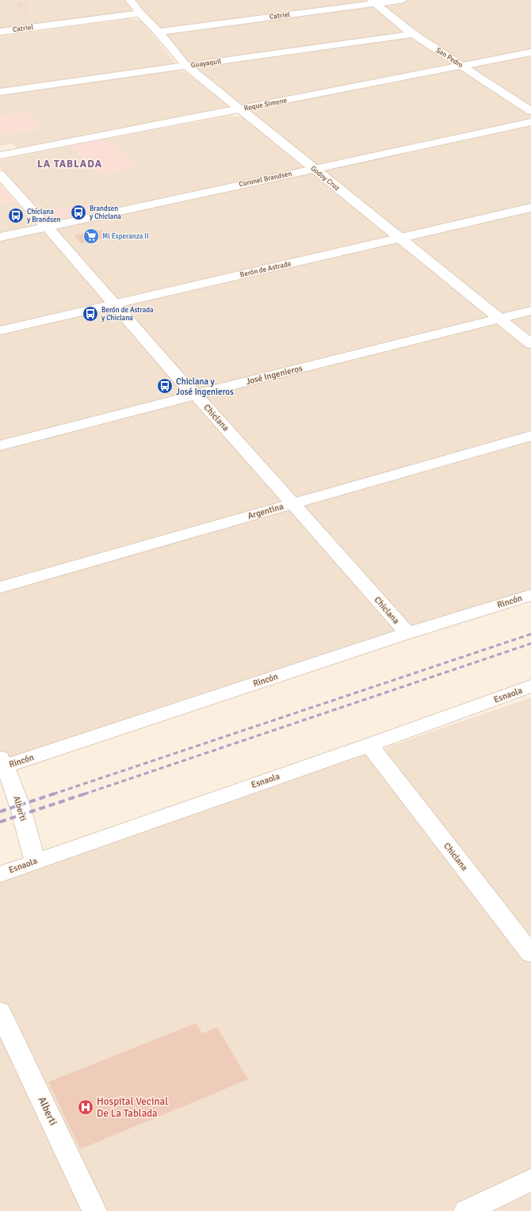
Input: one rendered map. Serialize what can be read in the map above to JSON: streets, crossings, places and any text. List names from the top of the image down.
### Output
{
  "streets": {
    "street": [
      "Catriel",
      "San Pedro",
      "Guayaquil",
      "Roque Simone",
      "Godoy Cruz",
      "Coronel Brandsen",
      "Berón de Astrada",
      "José Ingenieros",
      "Chiclana",
      "Argentina",
      "Rincón",
      "Esnaola",
      "Alberti"
    ]
  },
  "crossings": [
    ["Catriel", "San Pedro"],
    ["Catriel", "Godoy Cruz"],
    ["San Pedro", "Guayaquil"],
    ["San Pedro", "Roque Simone"],
    ["Guayaquil", "Godoy Cruz"],
    ["Roque Simone", "Godoy Cruz"],
    ["Godoy Cruz", "Coronel Brandsen"],
    ["Godoy Cruz", "Berón de Astrada"],
    ["Godoy Cruz", "José Ingenieros"],
    ["Coronel Brandsen", "Chiclana"],
    ["Berón de Astrada", "Chiclana"],
    ["José Ingenieros", "Chiclana"],
    ["Chiclana", "Argentina"],
    ["Chiclana", "Rincón"],
    ["Chiclana", "Esnaola"],
    ["Rincón", "Alberti"],
    ["Esnaola", "Alberti"]
  ],
  "districts": ["LA TABLADA"],
  "places": {
    "bus stop": [
      "Brandsen y Chiclana",
      "Chiclana y Brandsen",
      "Berón de Astrada y Chiclana",
      "Chiclana y José Ingenieros"
    ],
    "supermarket": ["Mi Esperanza II"],
    "hospital": ["Hospital Vecinal De La Tablada"]
  }
}
